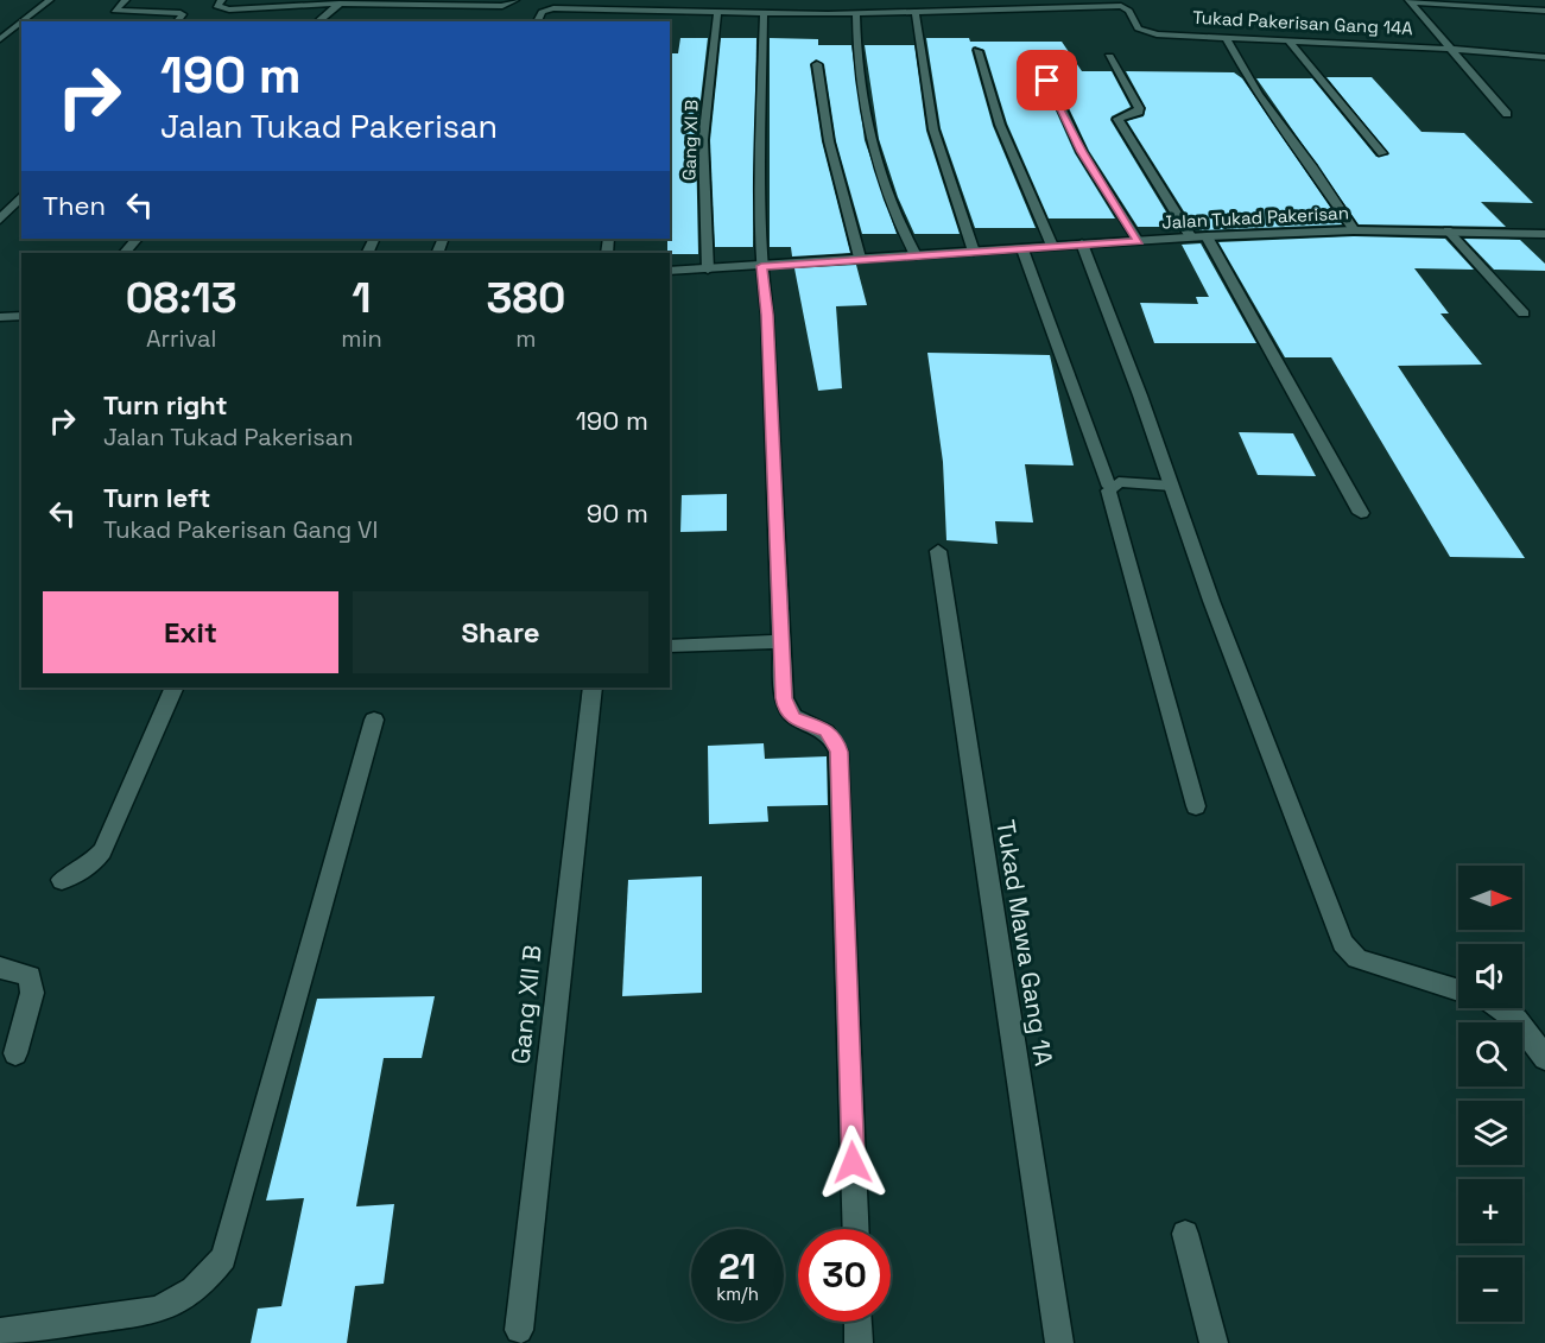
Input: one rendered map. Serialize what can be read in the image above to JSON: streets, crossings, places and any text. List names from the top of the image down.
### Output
{
  "streets": {
    "street": [
      "Tukad Pakerisan Gang 14A",
      "Gang XI B",
      "Jalan Tukad Pakerisan",
      "Tukad Mawa Gang 1A",
      "Gang XII B"
    ]
  },
  "crossings": [
    ["Tukad Pakerisan Gang 14A", "Gang XI B"],
    ["Gang XI B", "Jalan Tukad Pakerisan"]
  ],
  "north": "right",
  "page": {
    "turn": ["190 m", "Jalan Tukad Pakerisan"],
    "then": "Then",
    "eta": [
      "08:13",
      "Arrival",
      "1",
      "min",
      "380",
      "m"
    ],
    "list": [
      {
        "name": "Turn right",
        "note": "Jalan Tukad Pakerisan",
        "value": "190 m"
      },
      {
        "name": "Turn left",
        "note": "Tukad Pakerisan Gang VI",
        "value": "90 m"
      }
    ],
    "buttons": ["Exit", "Share"],
    "map_buttons": ["+", "−"],
    "speed": "21 km/h",
    "limit": "30"
  }
}
